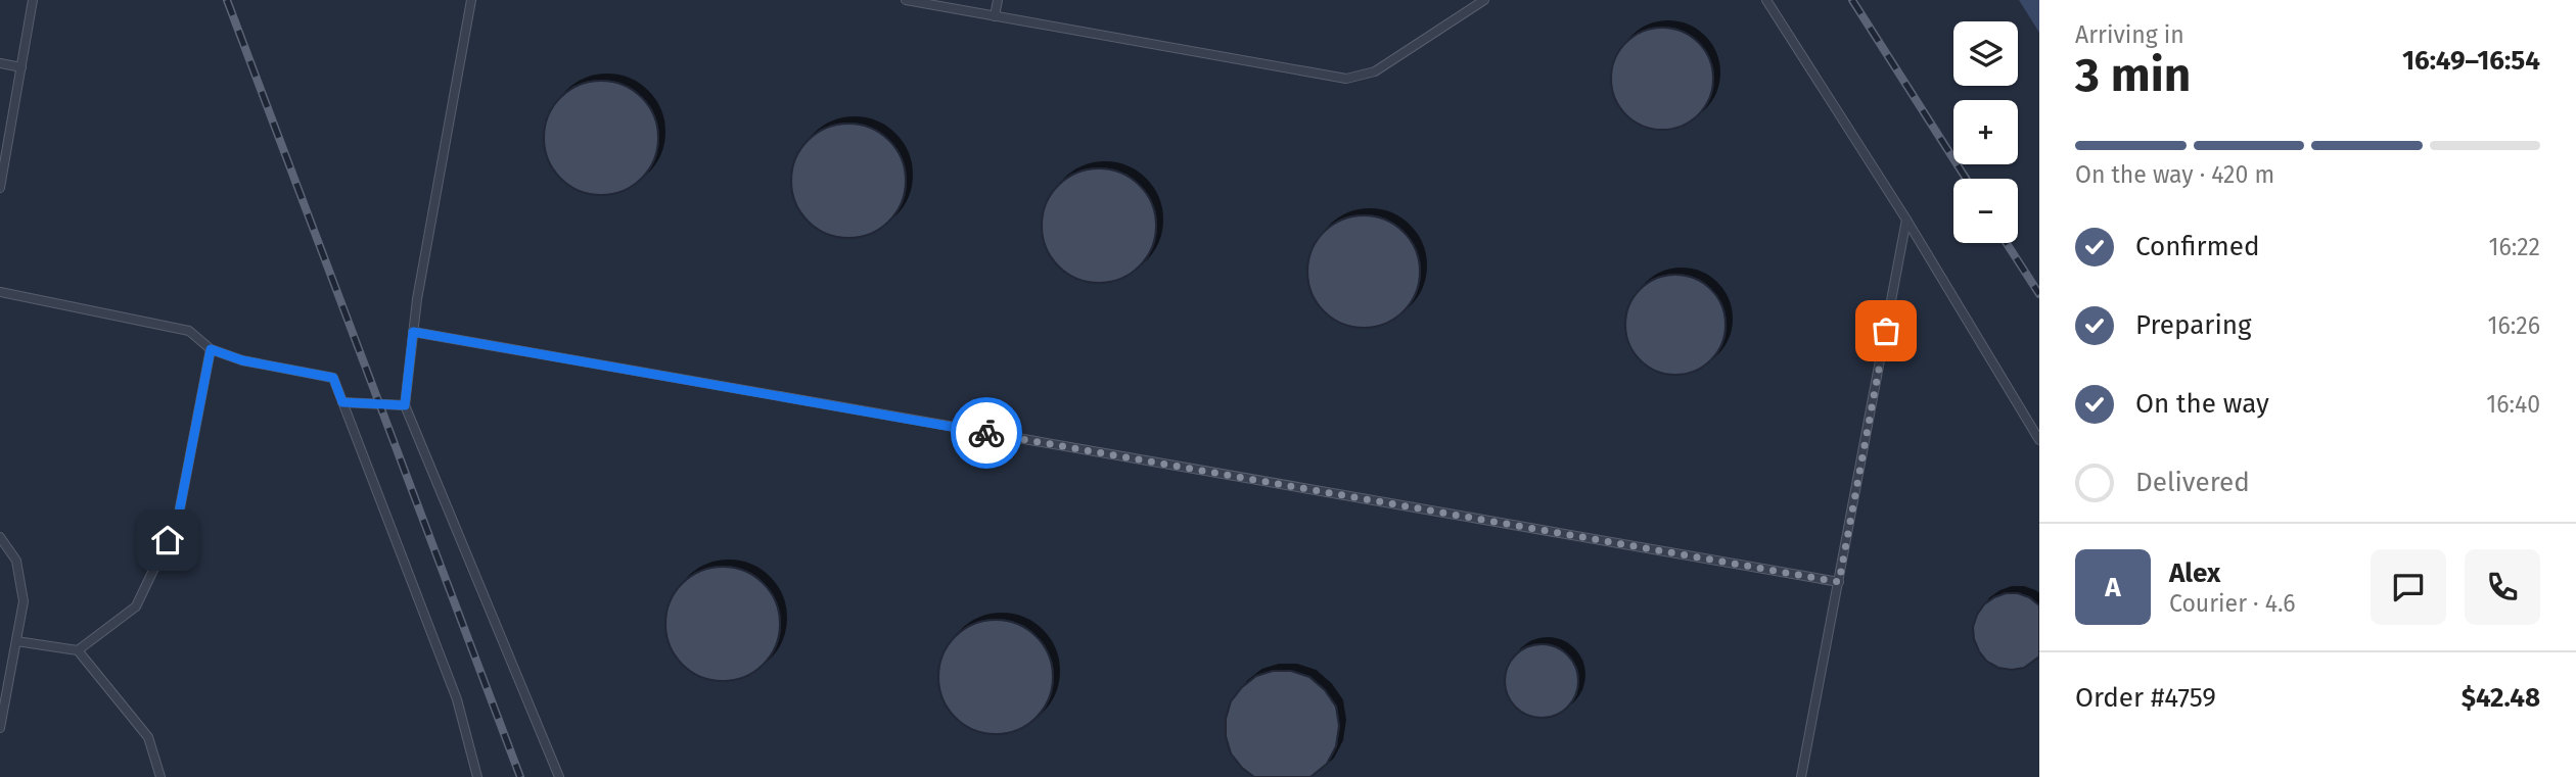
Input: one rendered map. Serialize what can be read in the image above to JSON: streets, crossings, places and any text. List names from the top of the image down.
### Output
{
  "page": {
    "heading": ["3 min", "Arriving in", "16:49–16:54"],
    "panel": [
      "Alex",
      "Courier · 4.6",
      "Order #4759",
      "$42.48"
    ],
    "map_buttons": ["+", "−"],
    "bar": "On the way · 420 m",
    "list": [
      ["Confirmed", "16:22"],
      ["Preparing", "16:26"],
      ["On the way", "16:40"],
      "Delivered"
    ],
    "round": "A"
  }
}
